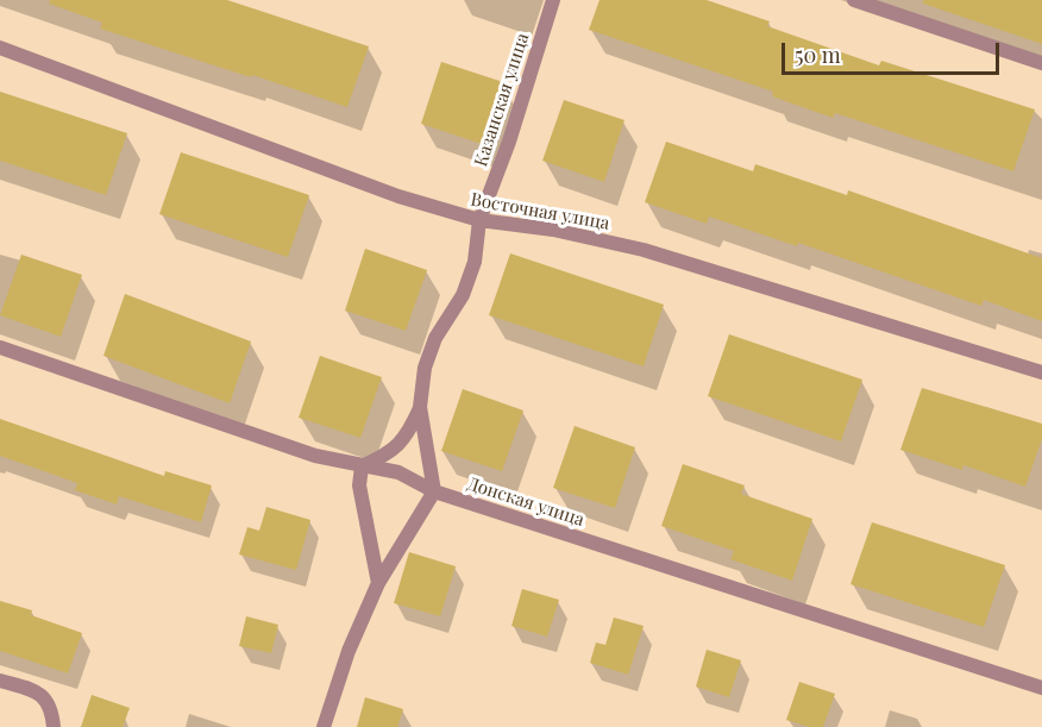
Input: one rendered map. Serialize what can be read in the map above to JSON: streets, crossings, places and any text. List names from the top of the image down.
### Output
{
  "streets": {
    "street": ["Казанская улица", "Восточная улица", "Донская улица"]
  },
  "crossings": [
    ["Казанская улица", "Восточная улица"],
    ["Казанская улица", "Донская улица"]
  ],
  "scale_bar": "50 m"
}
